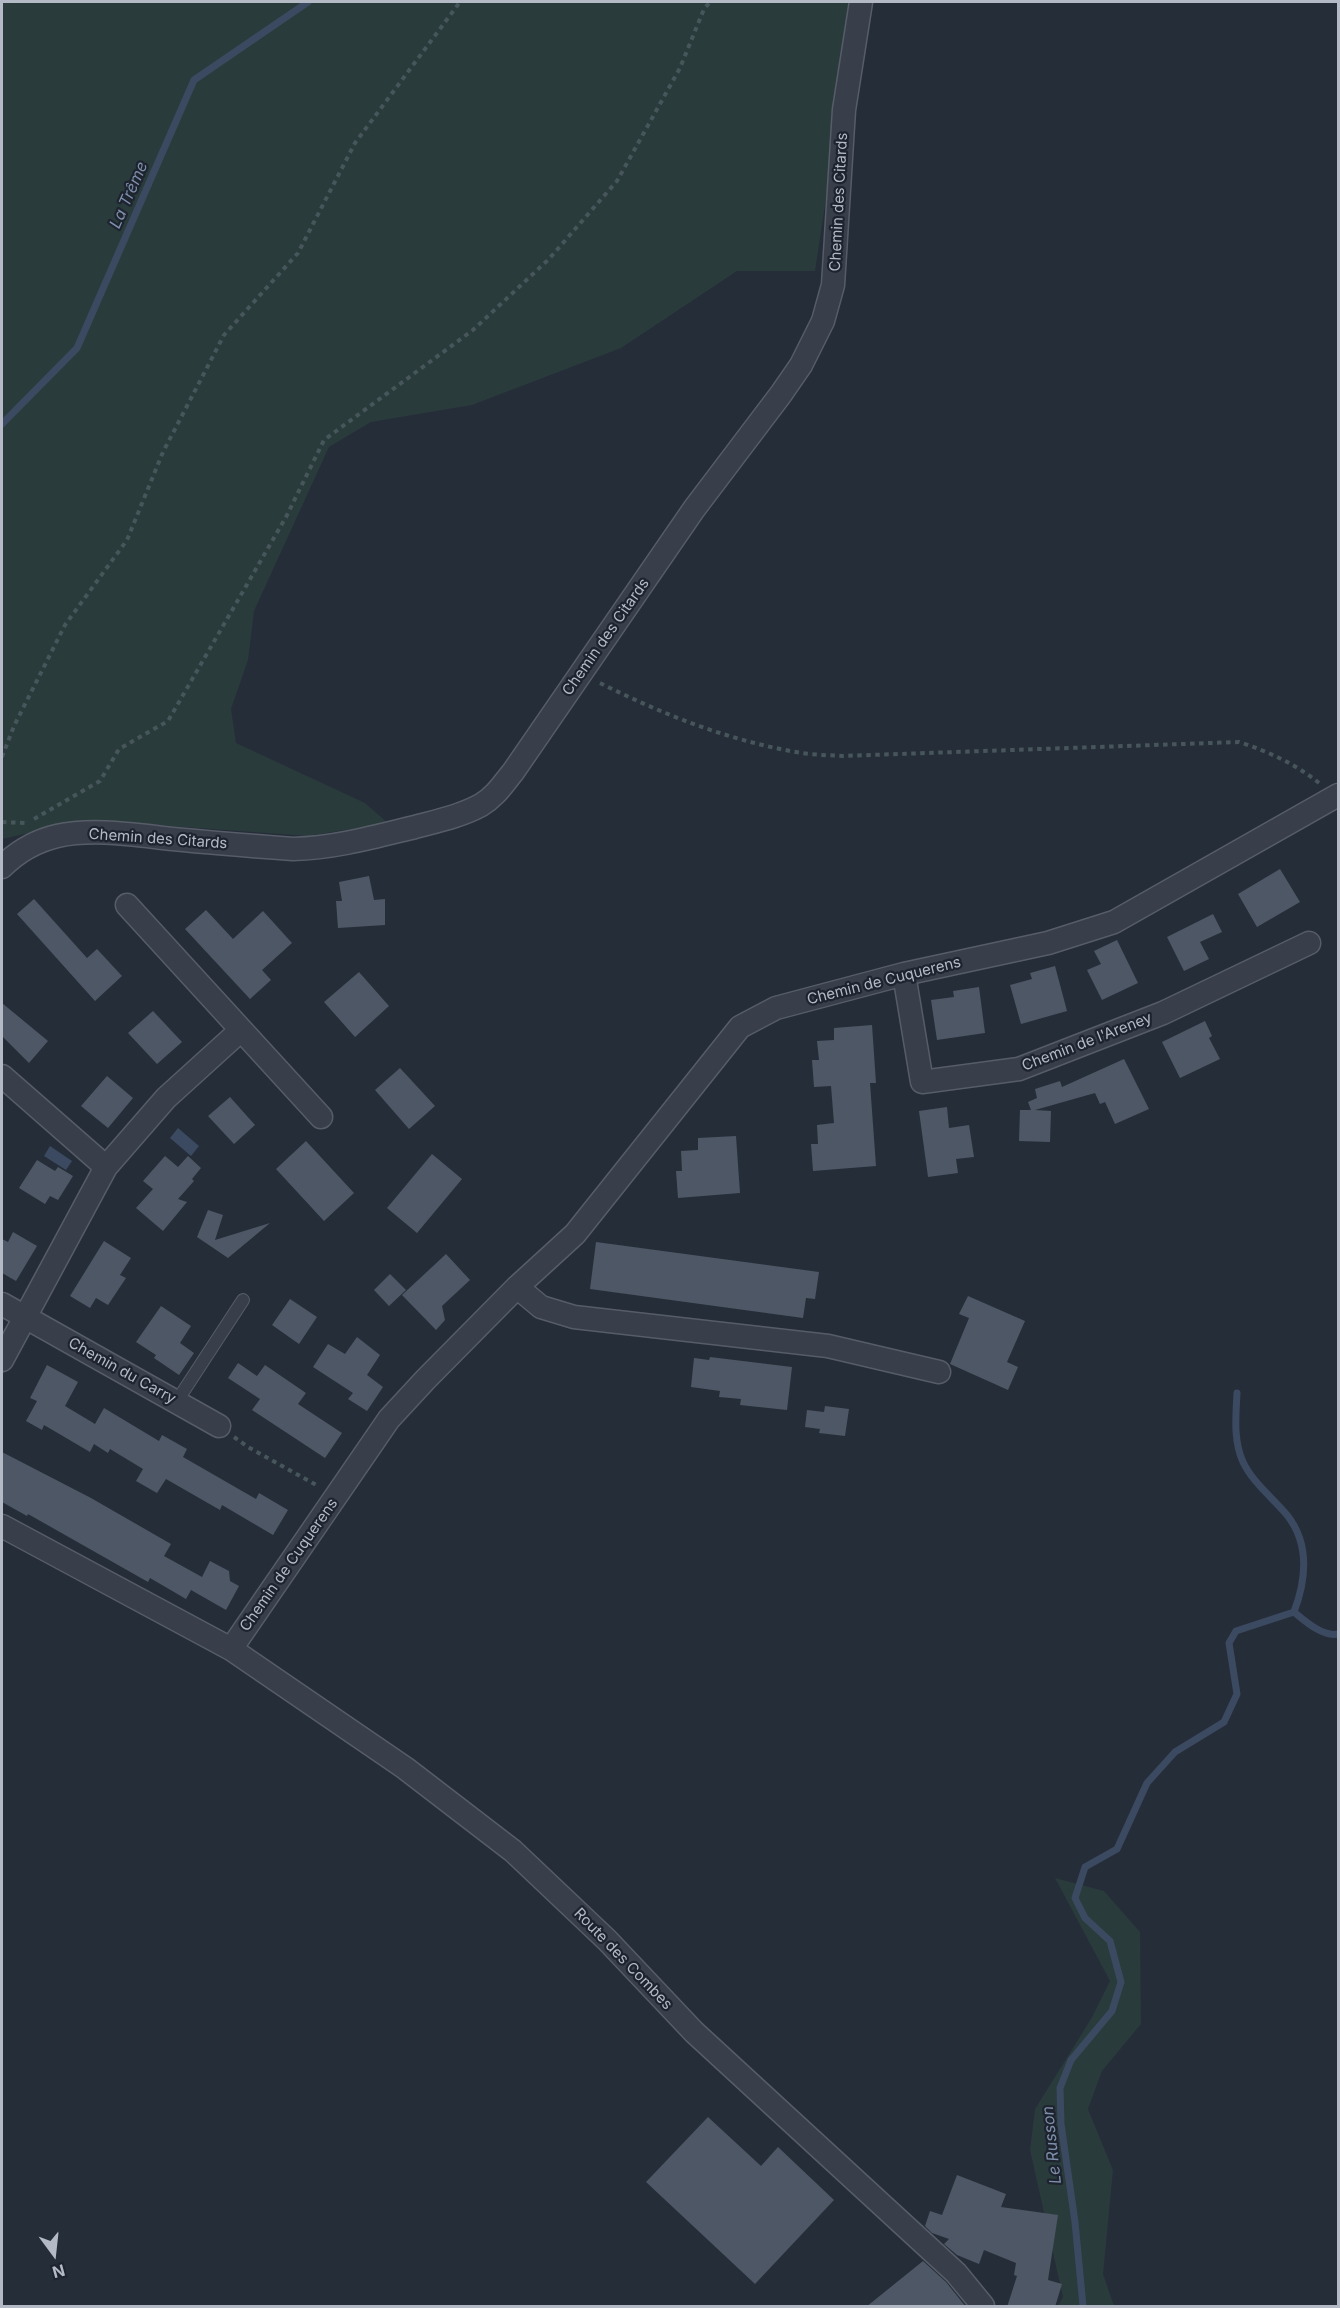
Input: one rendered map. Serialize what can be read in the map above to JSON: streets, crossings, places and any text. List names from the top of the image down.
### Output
{
  "streets": {
    "street": [
      "Chemin des Citards",
      "Chemin de Cuquerens",
      "Chemin de l'Areney",
      "Chemin du Carry",
      "Route des Combes"
    ]
  },
  "crossings": [
    ["Chemin de Cuquerens", "Chemin de l'Areney"],
    ["Chemin de Cuquerens", "Route des Combes"]
  ],
  "water": ["La Trême", "Le Russon"],
  "north": "bottom"
}
